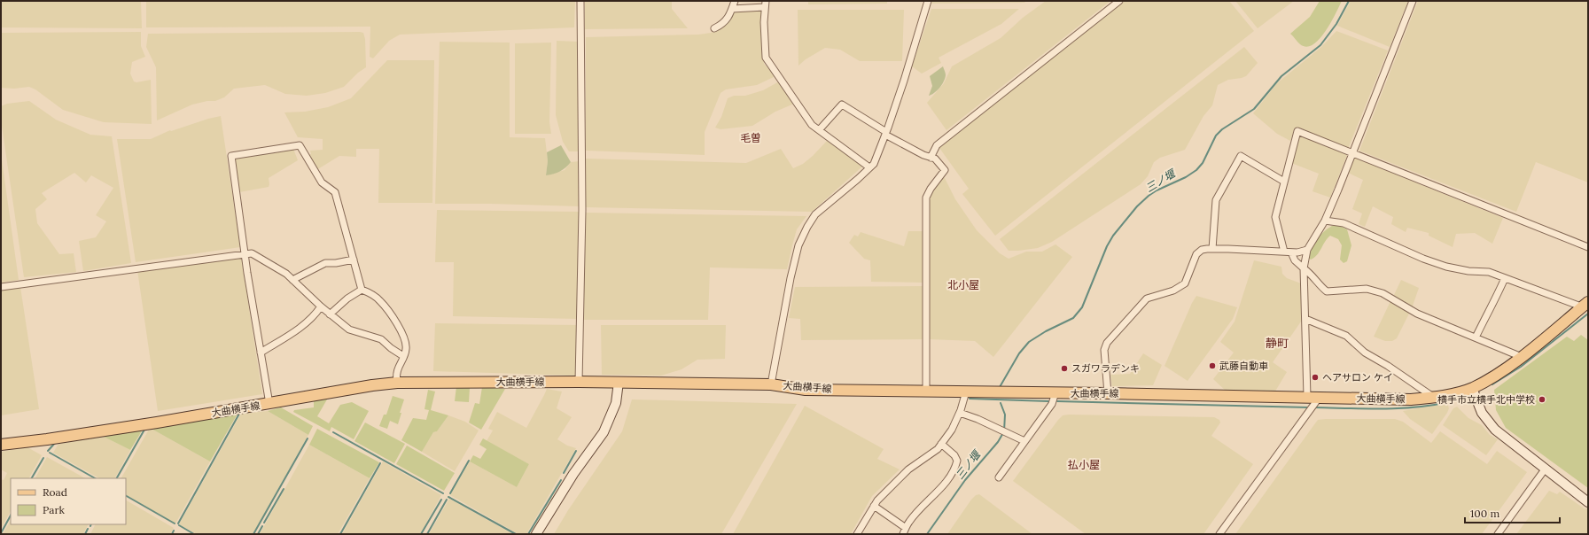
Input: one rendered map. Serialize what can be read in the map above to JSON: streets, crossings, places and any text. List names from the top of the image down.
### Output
{
  "streets": {
    "main road": ["大曲横手線"]
  },
  "districts": [
    "毛曽",
    "北小屋",
    "静町",
    "払小屋"
  ],
  "water": ["三ノ堰"],
  "places": [
    "武藤自動車",
    "スガワラデンキ",
    "ヘアサロン ケイ",
    "横手市立横手北中学校"
  ],
  "legend": ["Road", "Park"],
  "scale_bar": "100 m"
}
